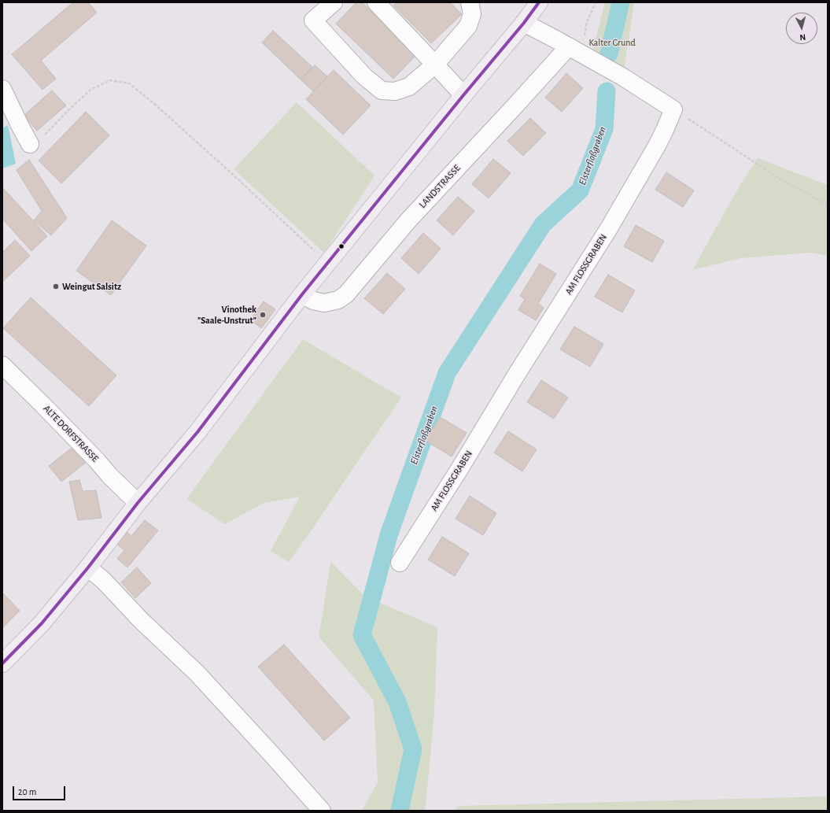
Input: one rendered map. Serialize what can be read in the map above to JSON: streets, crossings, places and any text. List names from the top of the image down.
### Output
{
  "streets": {
    "street": ["LANDSTRASSE", "AM FLOSSGRABEN", "ALTE DORFSTRASSE"]
  },
  "water": ["Elsterfloßgraben"],
  "parks": ["Kalter Grund"],
  "places": ["Weingut Salsitz", "Vinothek \"Saale-Unstrut\""],
  "scale_bar": "20 m",
  "north": "bottom"
}
